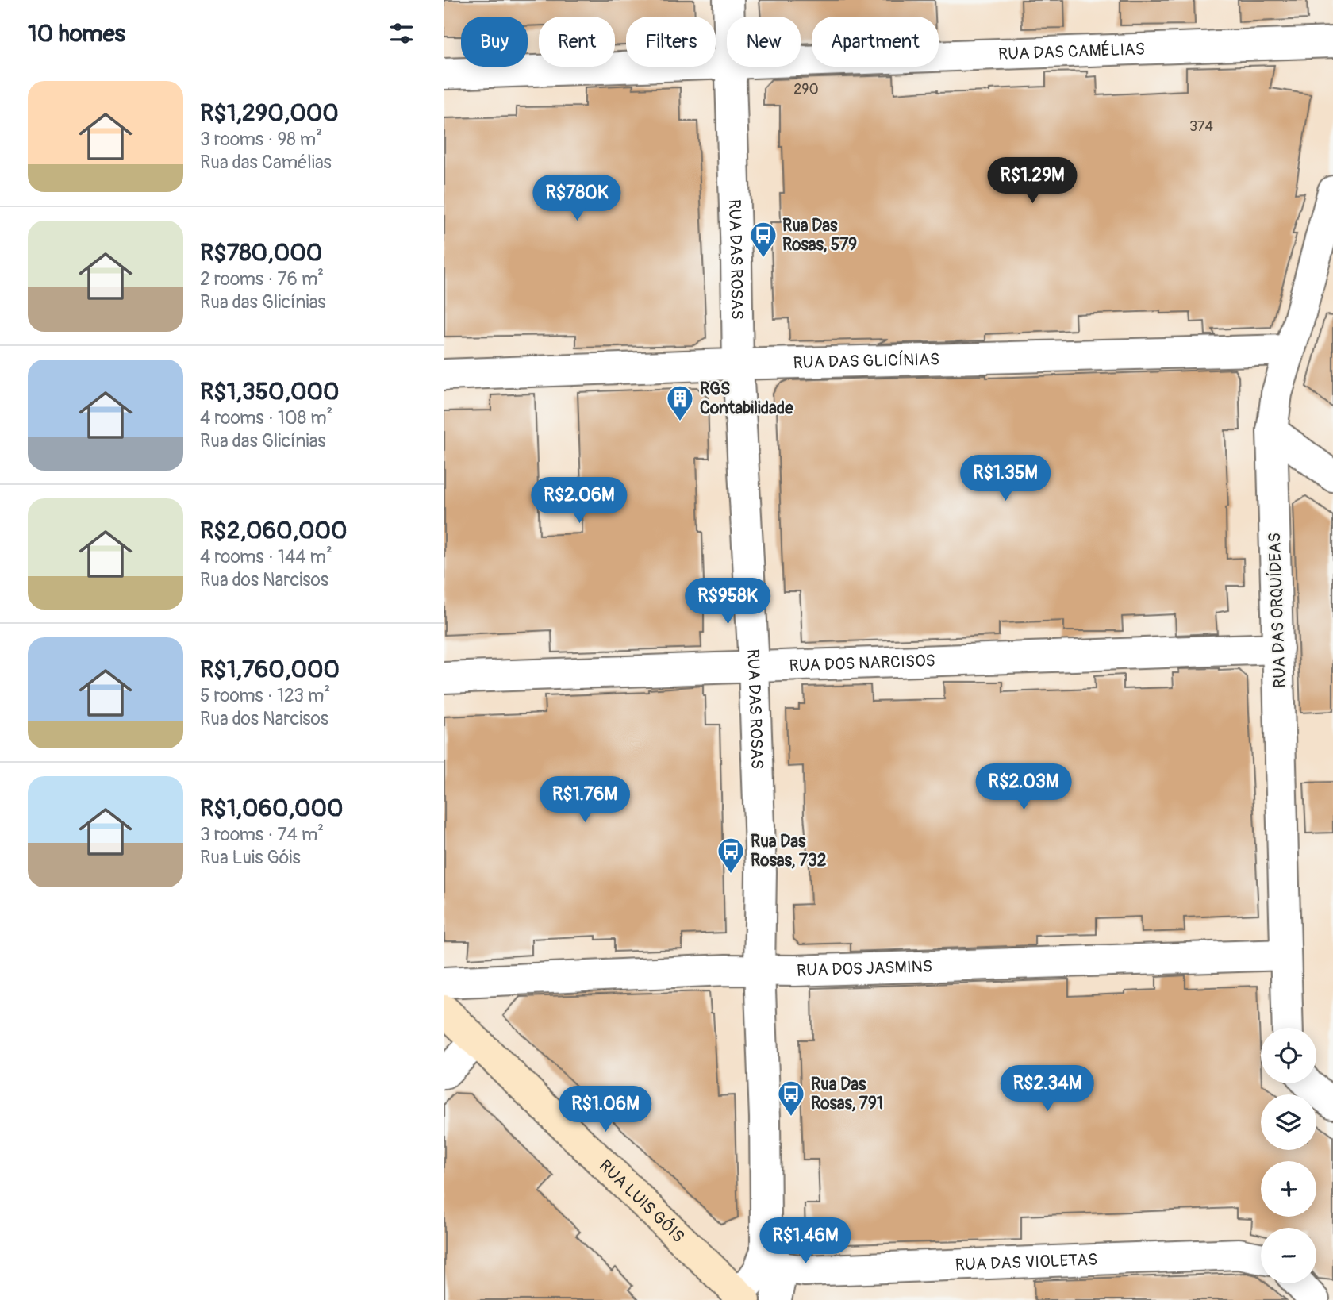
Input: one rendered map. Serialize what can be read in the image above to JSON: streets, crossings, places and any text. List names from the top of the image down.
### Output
{
  "streets": {
    "street": [
      "RUA DAS CAMÉLIAS",
      "RUA DAS ROSAS",
      "RUA DAS GLICÍNIAS",
      "RUA DAS ORQUÍDEAS",
      "RUA DOS NARCISOS",
      "RUA DOS JASMINS",
      "RUA LUIS GÓIS",
      "RUA DAS VIOLETAS"
    ]
  },
  "crossings": [
    ["RUA DAS ROSAS", "RUA DAS GLICÍNIAS"],
    ["RUA DAS ROSAS", "RUA DOS NARCISOS"],
    ["RUA DAS ROSAS", "RUA DOS JASMINS"],
    ["RUA DAS ROSAS", "RUA LUIS GÓIS"],
    ["RUA DAS ROSAS", "RUA DAS VIOLETAS"],
    ["RUA DAS GLICÍNIAS", "RUA DAS ORQUÍDEAS"],
    ["RUA DAS ORQUÍDEAS", "RUA DOS NARCISOS"],
    ["RUA DAS ORQUÍDEAS", "RUA DOS JASMINS"]
  ],
  "places": {
    "bus stop": ["Rua Das Rosas, 579", "Rua Das Rosas, 732", "Rua Das Rosas, 791"],
    "building": ["RGS Contabilidade"]
  },
  "house_numbers": ["290", "374"],
  "page": {
    "heading": "10 homes",
    "chip": [
      "Buy",
      "Rent",
      "Filters",
      "New",
      "Apartment"
    ],
    "list": [
      {
        "name": "R$1,290,000",
        "note": "3 rooms · 98 m² · Rua das Camélias"
      },
      {
        "name": "R$780,000",
        "note": "2 rooms · 76 m² · Rua das Glicínias"
      },
      {
        "name": "R$1,350,000",
        "note": "4 rooms · 108 m² · Rua das Glicínias"
      },
      {
        "name": "R$2,060,000",
        "note": "4 rooms · 144 m² · Rua dos Narcisos"
      },
      {
        "name": "R$1,760,000",
        "note": "5 rooms · 123 m² · Rua dos Narcisos"
      },
      {
        "name": "R$1,060,000",
        "note": "3 rooms · 74 m² · Rua Luis Góis"
      }
    ],
    "price": [
      "R$1.29M",
      "R$780K",
      "R$1.35M",
      "R$2.06M",
      "R$958K",
      "R$2.03M",
      "R$1.76M",
      "R$2.34M",
      "R$1.06M",
      "R$1.46M"
    ],
    "map_buttons": ["+", "−"]
  }
}
